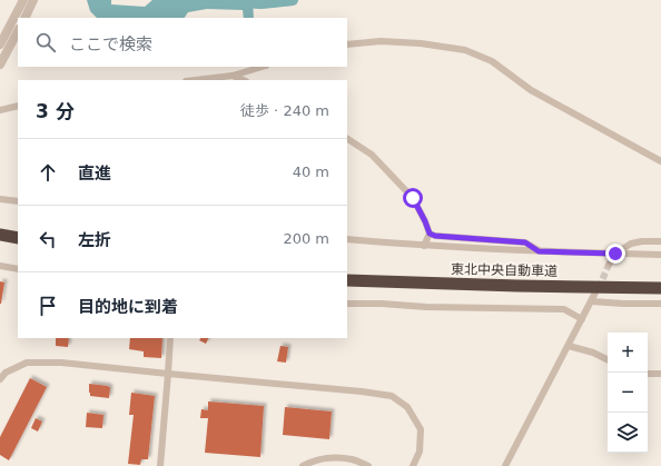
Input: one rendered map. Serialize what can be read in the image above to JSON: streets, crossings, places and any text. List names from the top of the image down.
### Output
{
  "streets": {
    "highway": ["東北中央自動車道"]
  },
  "page": {
    "search": "ここで検索",
    "heading": ["3 分", "徒歩 · 240 m"],
    "list": [
      ["直進", "40 m"],
      ["左折", "200 m"],
      "目的地に到着"
    ],
    "map_buttons": ["+", "−"]
  }
}
